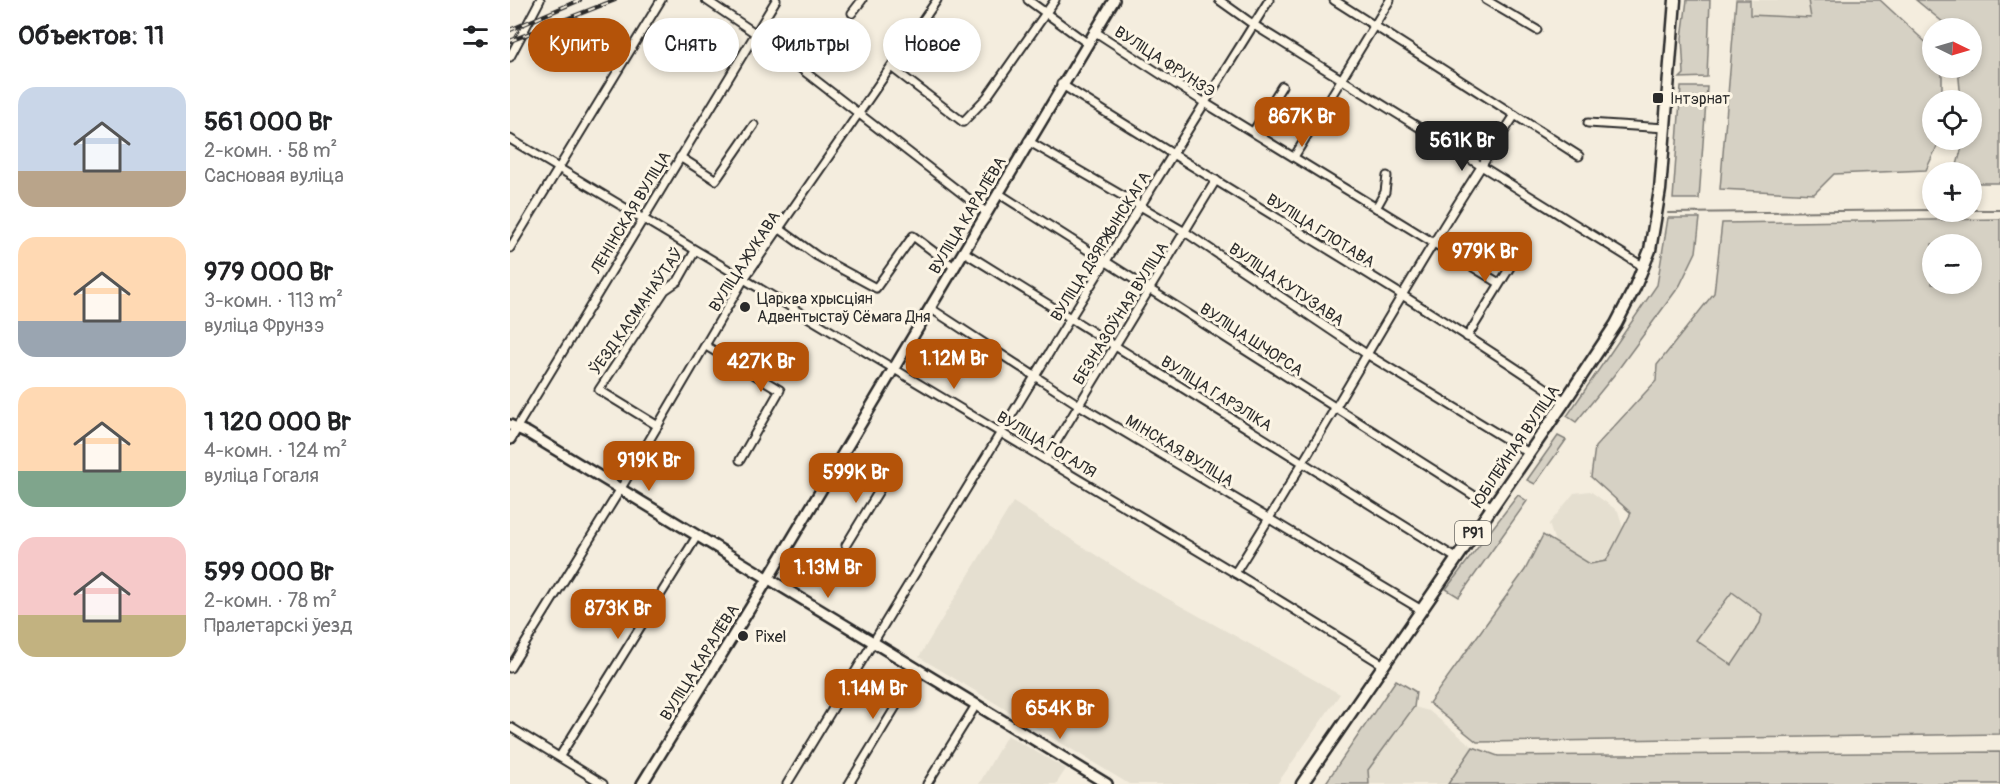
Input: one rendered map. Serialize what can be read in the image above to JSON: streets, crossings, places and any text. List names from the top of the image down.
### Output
{
  "streets": {
    "main road": ["ЮБІЛЕЙНАЯ ВУЛІЦА", "Р91"],
    "street": [
      "ВУЛІЦА ФРУНЗЭ",
      "ЛЕНІНСКАЯ ВУЛІЦА",
      "ВУЛІЦА КАРАЛЁВА",
      "ВУЛІЦА ГЛОТАВА",
      "ВУЛІЦА ДЗЯРЖЫНСКАГА",
      "ВУЛІЦА ЖУКАВА",
      "ВУЛІЦА КУТУЗАВА",
      "ЎЕЗД КАСМАНАЎТАЎ",
      "БЕЗНАЗОЎНАЯ ВУЛІЦА",
      "ВУЛІЦА ШЧОРСА",
      "ВУЛІЦА ГАРЭЛІКА",
      "ВУЛІЦА ГОГАЛЯ",
      "МІНСКАЯ ВУЛІЦА"
    ]
  },
  "crossings": [
    ["ВУЛІЦА ФРУНЗЭ", "ВУЛІЦА КАРАЛЁВА"],
    ["ВУЛІЦА ФРУНЗЭ", "ВУЛІЦА ДЗЯРЖЫНСКАГА"],
    ["ЛЕНІНСКАЯ ВУЛІЦА", "ВУЛІЦА ГОГАЛЯ"],
    ["ВУЛІЦА КАРАЛЁВА", "ВУЛІЦА ГЛОТАВА"],
    ["ВУЛІЦА КАРАЛЁВА", "ВУЛІЦА КУТУЗАВА"],
    ["ВУЛІЦА КАРАЛЁВА", "ВУЛІЦА ШЧОРСА"],
    ["ВУЛІЦА КАРАЛЁВА", "ВУЛІЦА ГАРЭЛІКА"],
    ["ВУЛІЦА КАРАЛЁВА", "ВУЛІЦА ГОГАЛЯ"],
    ["ВУЛІЦА КАРАЛЁВА", "МІНСКАЯ ВУЛІЦА"],
    ["ВУЛІЦА ГЛОТАВА", "ВУЛІЦА ДЗЯРЖЫНСКАГА"],
    ["ВУЛІЦА ГЛОТАВА", "БЕЗНАЗОЎНАЯ ВУЛІЦА"],
    ["ВУЛІЦА ГЛОТАВА", "ЮБІЛЕЙНАЯ ВУЛІЦА"],
    ["ВУЛІЦА ДЗЯРЖЫНСКАГА", "ВУЛІЦА КУТУЗАВА"],
    ["ВУЛІЦА ДЗЯРЖЫНСКАГА", "ВУЛІЦА ШЧОРСА"],
    ["ВУЛІЦА ДЗЯРЖЫНСКАГА", "ВУЛІЦА ГАРЭЛІКА"],
    ["ВУЛІЦА ДЗЯРЖЫНСКАГА", "ВУЛІЦА ГОГАЛЯ"],
    ["ВУЛІЦА ДЗЯРЖЫНСКАГА", "МІНСКАЯ ВУЛІЦА"],
    ["ВУЛІЦА ЖУКАВА", "ЎЕЗД КАСМАНАЎТАЎ"],
    ["ВУЛІЦА ЖУКАВА", "ВУЛІЦА ГОГАЛЯ"],
    ["ВУЛІЦА КУТУЗАВА", "БЕЗНАЗОЎНАЯ ВУЛІЦА"],
    ["ВУЛІЦА КУТУЗАВА", "ЮБІЛЕЙНАЯ ВУЛІЦА"],
    ["ЎЕЗД КАСМАНАЎТАЎ", "ВУЛІЦА ГОГАЛЯ"],
    ["БЕЗНАЗОЎНАЯ ВУЛІЦА", "ВУЛІЦА ШЧОРСА"],
    ["БЕЗНАЗОЎНАЯ ВУЛІЦА", "ВУЛІЦА ГАРЭЛІКА"],
    ["БЕЗНАЗОЎНАЯ ВУЛІЦА", "ВУЛІЦА ГОГАЛЯ"],
    ["БЕЗНАЗОЎНАЯ ВУЛІЦА", "МІНСКАЯ ВУЛІЦА"],
    ["ВУЛІЦА ШЧОРСА", "ЮБІЛЕЙНАЯ ВУЛІЦА"],
    ["ВУЛІЦА ГАРЭЛІКА", "ЮБІЛЕЙНАЯ ВУЛІЦА"],
    ["ВУЛІЦА ГОГАЛЯ", "ЮБІЛЕЙНАЯ ВУЛІЦА"],
    ["ЮБІЛЕЙНАЯ ВУЛІЦА", "МІНСКАЯ ВУЛІЦА"],
    ["ЮБІЛЕЙНАЯ ВУЛІЦА", "Р91"]
  ],
  "places": {
    "transit": ["Інтэрнат"],
    "other": ["Царква хрысціян Адвентыстаў Сёмага Дня", "Pixel"]
  },
  "north": "right",
  "page": {
    "heading": "Объектов: 11",
    "map_buttons": ["+", "−"],
    "chip": [
      "Купить",
      "Снять",
      "Фильтры",
      "Новое"
    ],
    "list": [
      {
        "name": "561 000 Br",
        "note": "2-комн. · 58 m² · Сасновая вуліца"
      },
      {
        "name": "979 000 Br",
        "note": "3-комн. · 113 m² · вуліца Фрунзэ"
      },
      {
        "name": "1 120 000 Br",
        "note": "4-комн. · 124 m² · вуліца Гогаля"
      },
      {
        "name": "599 000 Br",
        "note": "2-комн. · 78 m² · Пралетарскі ўезд"
      }
    ],
    "price": [
      "867K Br",
      "561K Br",
      "979K Br",
      "1.12M Br",
      "427K Br",
      "919K Br",
      "599K Br",
      "1.13M Br",
      "873K Br",
      "1.14M Br",
      "654K Br"
    ]
  }
}
